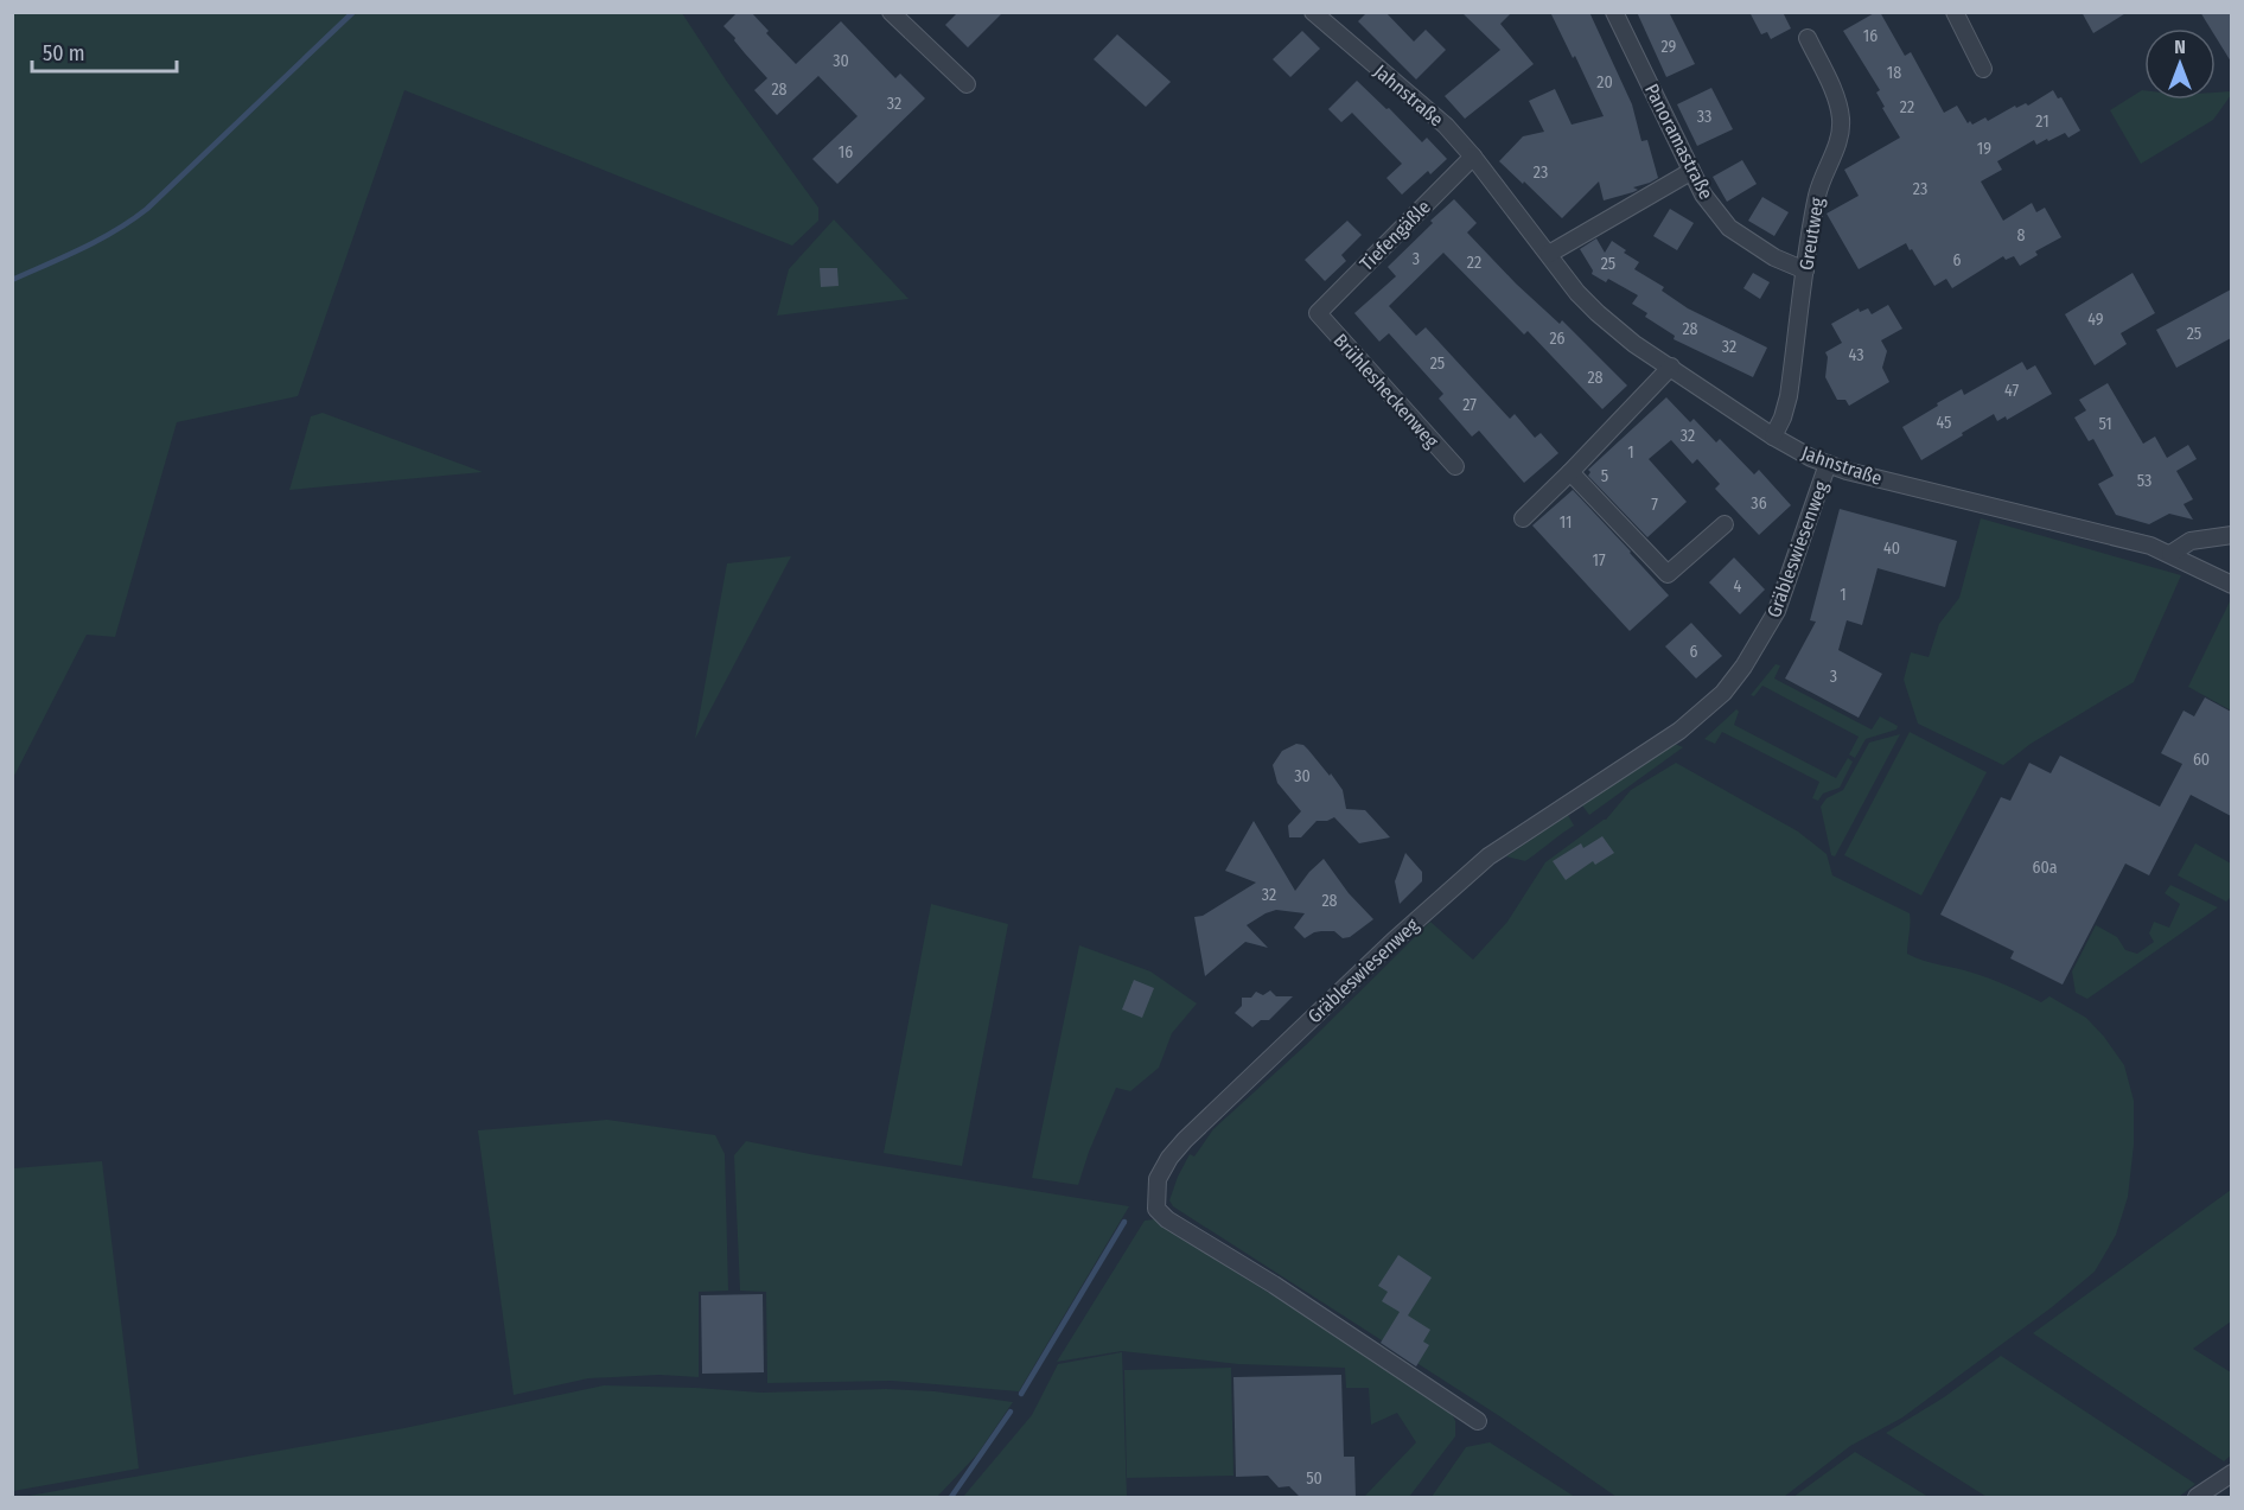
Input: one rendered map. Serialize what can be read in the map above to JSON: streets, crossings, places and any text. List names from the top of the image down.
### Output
{
  "streets": {
    "street": [
      "Jahnstraße",
      "Panoramastraße",
      "Greutweg",
      "Tiefengäßle",
      "Brühlesheckenweg",
      "Gräbleswiesenweg"
    ]
  },
  "crossings": [
    ["Jahnstraße", "Greutweg"],
    ["Jahnstraße", "Tiefengäßle"],
    ["Jahnstraße", "Gräbleswiesenweg"],
    ["Panoramastraße", "Greutweg"],
    ["Tiefengäßle", "Brühlesheckenweg"]
  ],
  "house_numbers": [
    "16",
    "29",
    "30",
    "18",
    "20",
    "28",
    "32",
    "22",
    "33",
    "21",
    "19",
    "16",
    "23",
    "23",
    "8",
    "3",
    "6",
    "22",
    "25",
    "49",
    "28",
    "25",
    "26",
    "32",
    "43",
    "25",
    "28",
    "47",
    "27",
    "45",
    "51",
    "32",
    "1",
    "5",
    "53",
    "36",
    "7",
    "11",
    "40",
    "17",
    "4",
    "1",
    "6",
    "3",
    "60",
    "30",
    "60a",
    "32",
    "28",
    "50"
  ],
  "scale_bar": "50 m",
  "north": "top"
}
